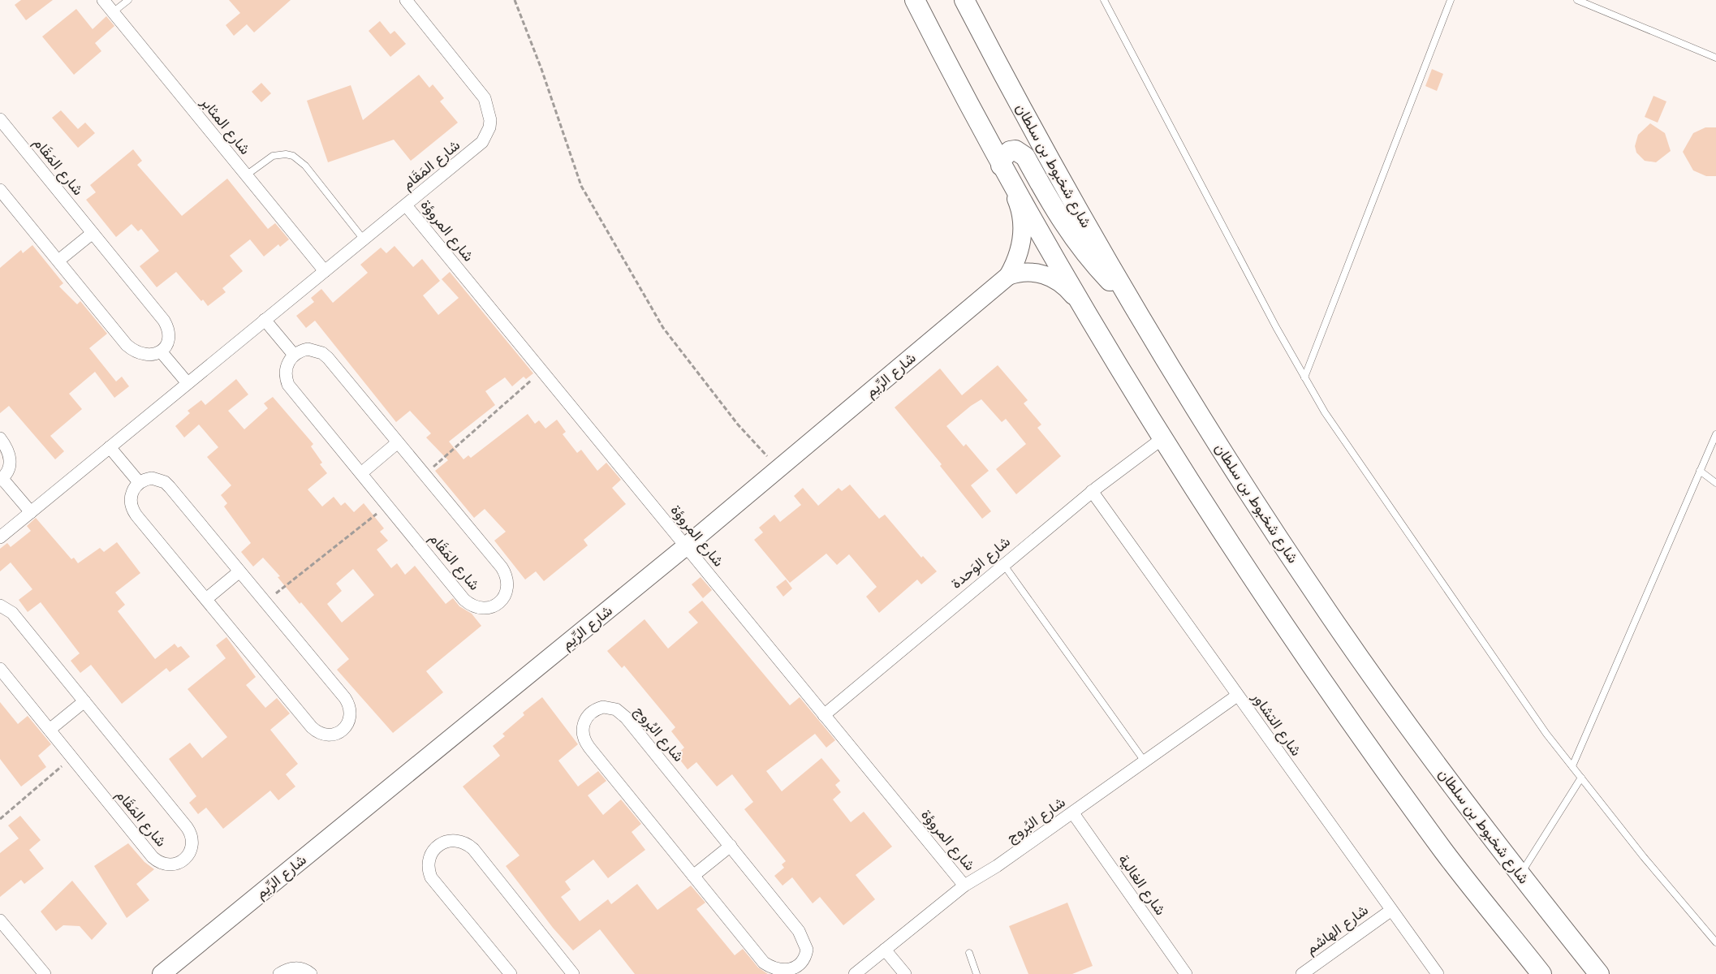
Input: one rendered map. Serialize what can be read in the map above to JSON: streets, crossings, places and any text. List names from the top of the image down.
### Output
{
  "streets": {
    "main road": ["شارع شخبوط بن سلطان"],
    "street": [
      "شارع المثابر",
      "شارع المَقَام",
      "شارع المروؤة",
      "شارع الرِّيم",
      "شارع الوَحدة",
      "شارع التشاور",
      "شارع البُروج",
      "شارع الغالية",
      "شارع الهاشم"
    ]
  },
  "crossings": [
    ["شارع المثابر", "شارع المَقَام"],
    ["شارع المَقَام", "شارع المروؤة"],
    ["شارع المروؤة", "شارع الرِّيم"],
    ["شارع المروؤة", "شارع الوَحدة"],
    ["شارع المروؤة", "شارع البُروج"],
    ["شارع الوَحدة", "شارع التشاور"],
    ["شارع التشاور", "شارع البُروج"],
    ["شارع التشاور", "شارع الهاشم"],
    ["شارع البُروج", "شارع الغالية"]
  ]
}
